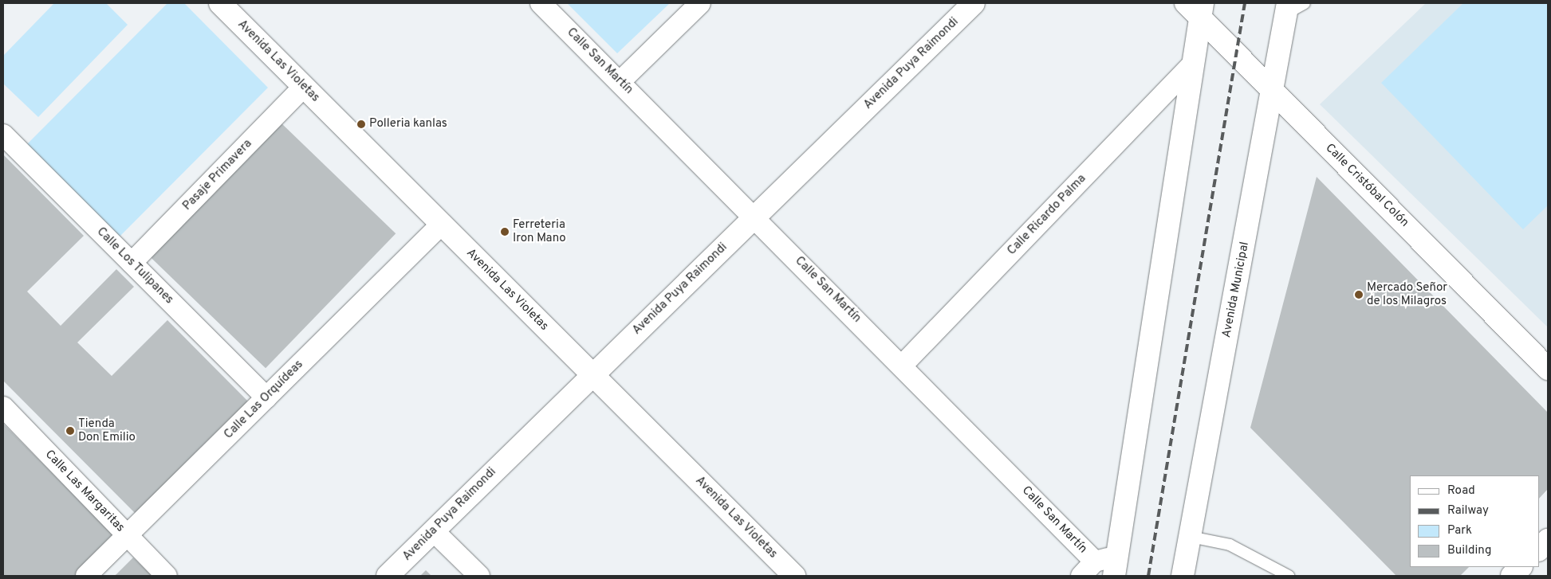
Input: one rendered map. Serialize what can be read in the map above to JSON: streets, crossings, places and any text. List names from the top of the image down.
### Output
{
  "streets": {
    "street": [
      "Avenida Las Violetas",
      "Calle San Martín",
      "Avenida Puya Raimondi",
      "Pasaje Primavera",
      "Calle Cristóbal Colón",
      "Calle Ricardo Palma",
      "Calle Los Tulipanes",
      "Avenida Municipal",
      "Calle Las Orquídeas",
      "Calle Las Margaritas"
    ]
  },
  "crossings": [
    ["Avenida Las Violetas", "Avenida Puya Raimondi"],
    ["Avenida Las Violetas", "Pasaje Primavera"],
    ["Avenida Las Violetas", "Calle Las Orquídeas"],
    ["Calle San Martín", "Avenida Puya Raimondi"],
    ["Calle San Martín", "Calle Ricardo Palma"],
    ["Pasaje Primavera", "Calle Los Tulipanes"],
    ["Calle Cristóbal Colón", "Avenida Municipal"],
    ["Calle Los Tulipanes", "Calle Las Orquídeas"],
    ["Calle Las Orquídeas", "Calle Las Margaritas"]
  ],
  "places": [
    "Polleria kanlas",
    "Ferreteria Iron Mano",
    "Mercado Señor de los Milagros",
    "Tienda Don Emilio"
  ],
  "legend": [
    "Road",
    "Railway",
    "Park",
    "Building"
  ]
}
